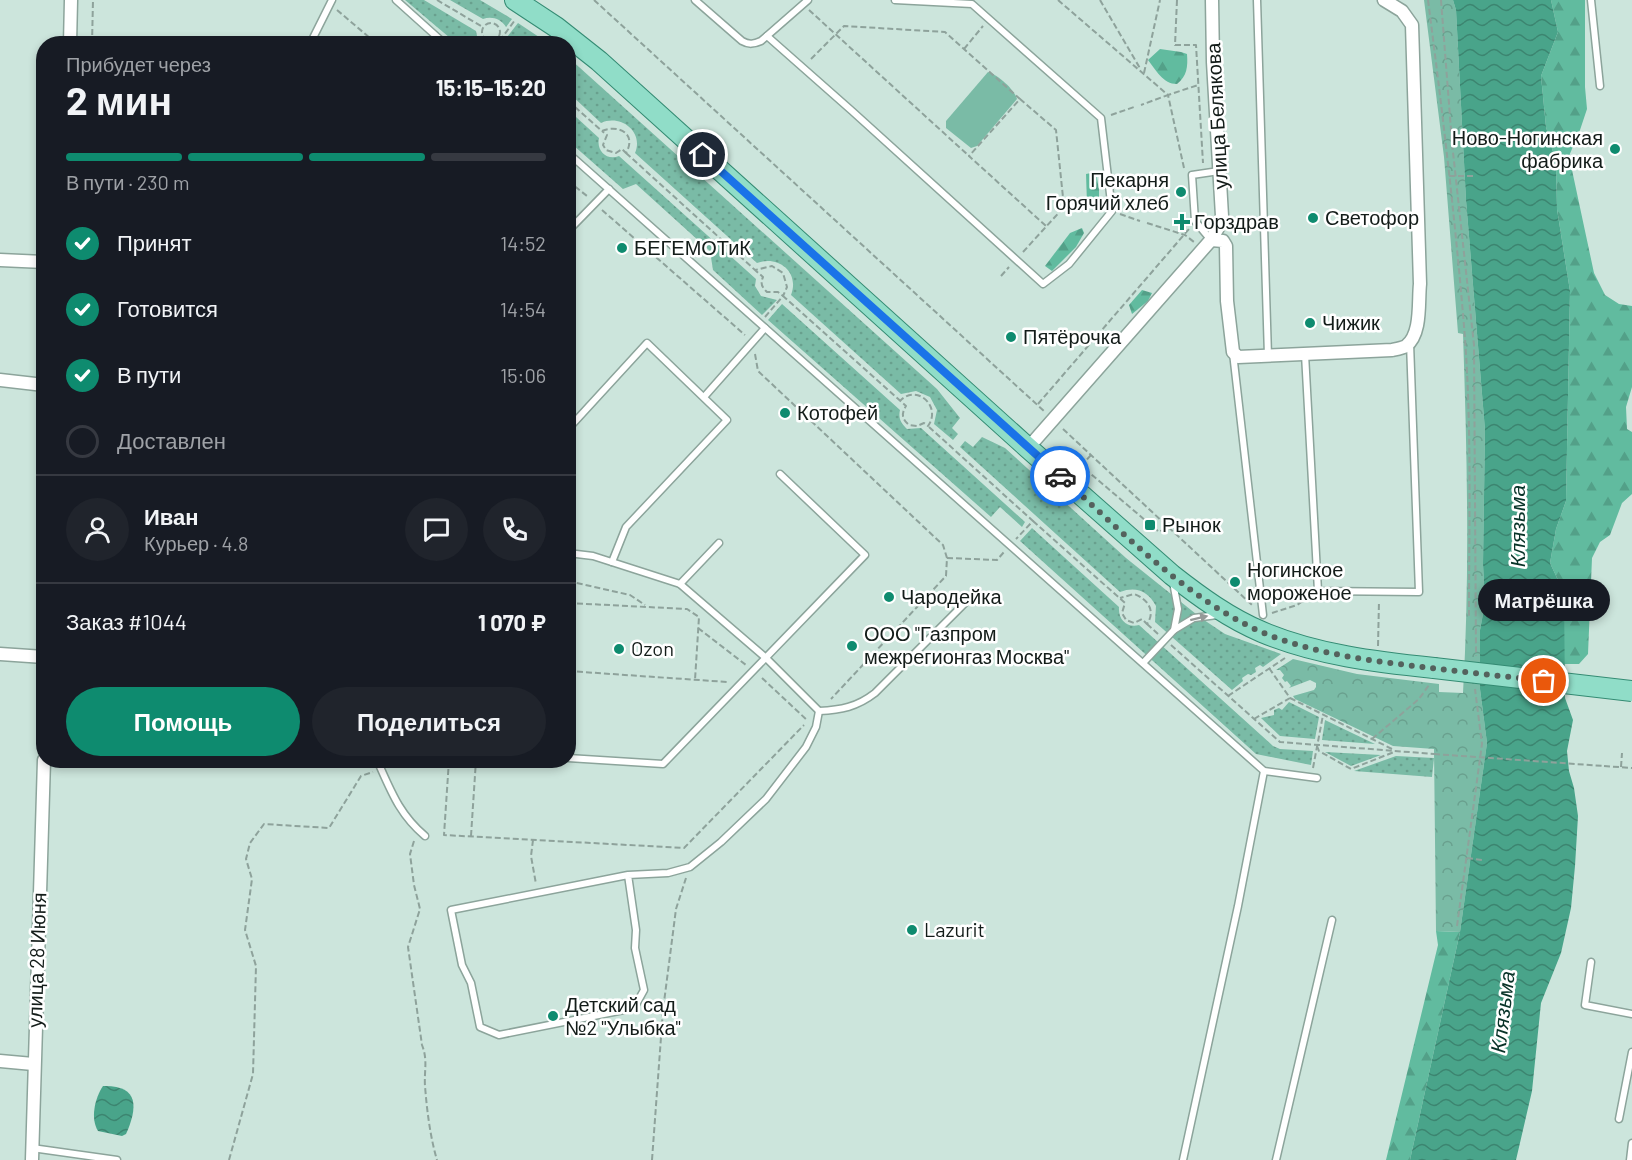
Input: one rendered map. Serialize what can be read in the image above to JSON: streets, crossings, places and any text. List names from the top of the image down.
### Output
{
  "streets": {
    "street": ["улица Белякова", "улица 28 Июня"]
  },
  "water": ["Клязьма"],
  "places": {
    "other": [
      "Ново-Ногинская фабрика",
      "Пекарня Горячий хлеб",
      "Светофор",
      "БЕГЕМОТиК",
      "Чижик",
      "Пятёрочка",
      "Котофей",
      "Ногинское мороженое",
      "Чародейка",
      "ООО \"Газпром межрегионгаз Москва\"",
      "Ozon",
      "Матрёшка",
      "Lazurit",
      "Детский сад №2 \"Улыбка\""
    ],
    "health": ["Горздрав"],
    "transit": ["Рынок"]
  },
  "page": {
    "heading": ["2 мин", "Прибудет через", "15:15–15:20"],
    "panel": [
      "Иван",
      "Курьер · 4.8",
      "Заказ #1044",
      "1 070 ₽"
    ],
    "bar": "В пути · 230 m",
    "list": [
      ["Принят", "14:52"],
      ["Готовится", "14:54"],
      ["В пути", "15:06"],
      "Доставлен"
    ],
    "bubble": "Матрёшка",
    "buttons": ["Помощь", "Поделиться"]
  }
}
